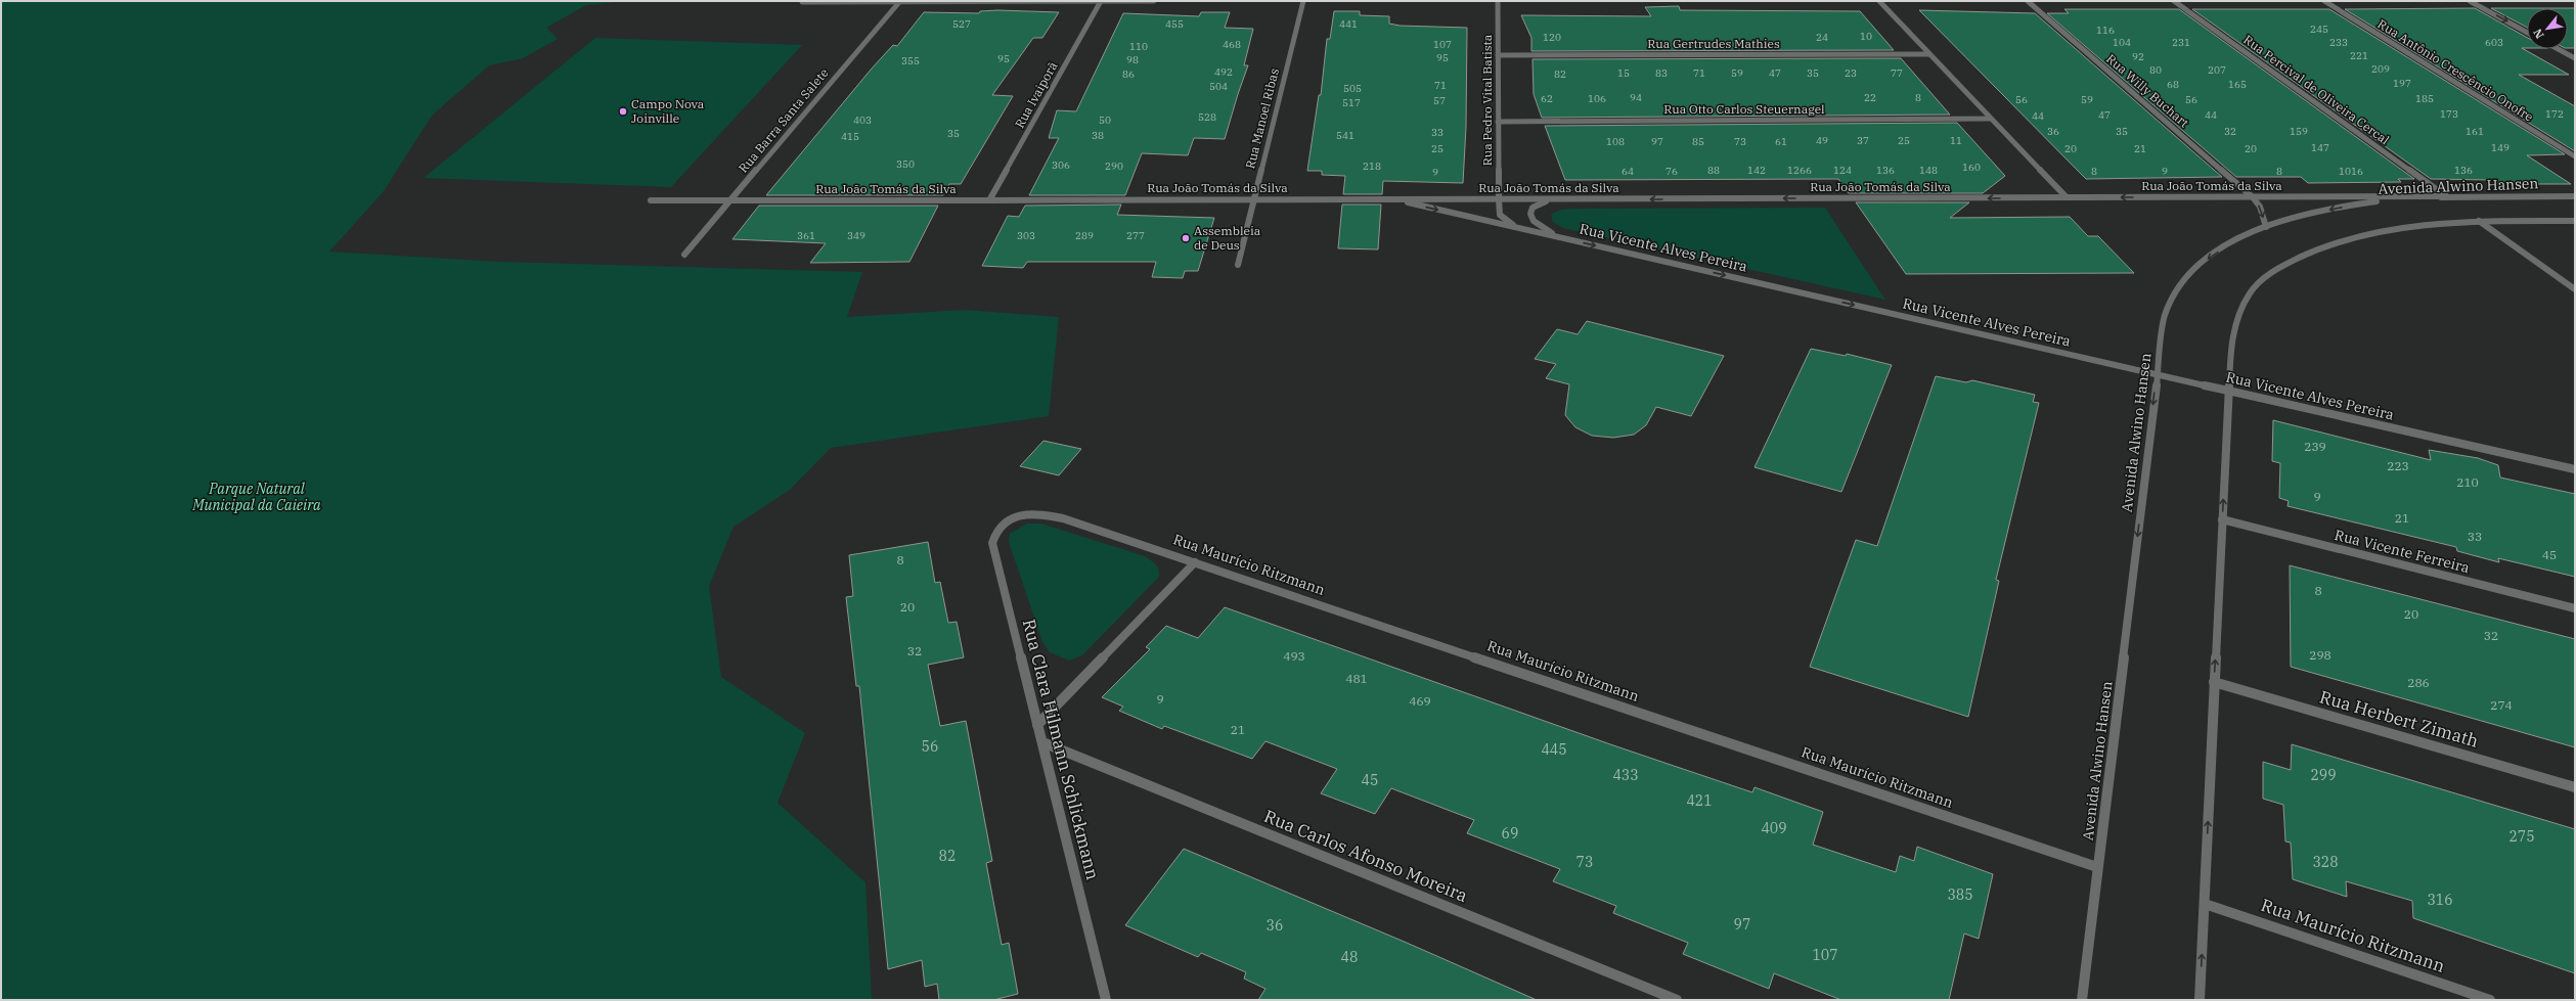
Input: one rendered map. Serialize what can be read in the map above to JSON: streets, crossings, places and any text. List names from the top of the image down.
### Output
{
  "streets": {
    "street": [
      "Rua Gertrudes Mathies",
      "Rua Antônio Crescêncio Onofre",
      "Rua Percival de Oliveira Cercal",
      "Rua Willy Buchart",
      "Rua Ivaiporã",
      "Rua Pedro Vital Batista",
      "Rua Otto Carlos Steuernagel",
      "Rua Manoel Ribas",
      "Rua Barra Santa Salete",
      "Rua João Tomás da Silva",
      "Avenida Alwino Hansen",
      "Rua Vicente Alves Pereira",
      "Rua Vicente Ferreira",
      "Rua Maurício Ritzmann",
      "Rua Herbert Zimath",
      "Rua Clara Hilmann Schlickmann",
      "Rua Carlos Afonso Moreira"
    ]
  },
  "crossings": [
    ["Rua Gertrudes Mathies", "Rua Pedro Vital Batista"],
    ["Rua Percival de Oliveira Cercal", "Rua João Tomás da Silva"],
    ["Rua Percival de Oliveira Cercal", "Avenida Alwino Hansen"],
    ["Rua Willy Buchart", "Rua João Tomás da Silva"],
    ["Rua Ivaiporã", "Rua João Tomás da Silva"],
    ["Rua Pedro Vital Batista", "Rua Otto Carlos Steuernagel"],
    ["Rua Pedro Vital Batista", "Rua João Tomás da Silva"],
    ["Rua Pedro Vital Batista", "Rua Vicente Alves Pereira"],
    ["Rua Manoel Ribas", "Rua João Tomás da Silva"],
    ["Rua Barra Santa Salete", "Rua João Tomás da Silva"],
    ["Rua João Tomás da Silva", "Avenida Alwino Hansen"],
    ["Rua João Tomás da Silva", "Rua Vicente Alves Pereira"],
    ["Avenida Alwino Hansen", "Rua Vicente Alves Pereira"],
    ["Avenida Alwino Hansen", "Rua Maurício Ritzmann"],
    ["Rua Maurício Ritzmann", "Rua Clara Hilmann Schlickmann"],
    ["Rua Clara Hilmann Schlickmann", "Rua Carlos Afonso Moreira"]
  ],
  "one_way": ["Rua João Tomás da Silva", "Avenida Alwino Hansen", "Rua Vicente Alves Pereira"],
  "parks": ["Parque Natural Municipal da Caieira"],
  "places": ["Campo Nova Joinville", "Assembleia de Deus"],
  "house_numbers": [
    "527",
    "455",
    "441",
    "245",
    "116",
    "10",
    "120",
    "24",
    "104",
    "231",
    "233",
    "603",
    "468",
    "107",
    "110",
    "221",
    "92",
    "95",
    "95",
    "98",
    "355",
    "209",
    "80",
    "207",
    "492",
    "15",
    "83",
    "71",
    "59",
    "47",
    "35",
    "23",
    "77",
    "86",
    "82",
    "197",
    "68",
    "165",
    "71",
    "504",
    "505",
    "94",
    "22",
    "8",
    "62",
    "106",
    "185",
    "56",
    "59",
    "56",
    "57",
    "517",
    "173",
    "172",
    "47",
    "44",
    "44",
    "528",
    "403",
    "50",
    "36",
    "35",
    "32",
    "159",
    "161",
    "33",
    "35",
    "38",
    "541",
    "415",
    "49",
    "37",
    "25",
    "11",
    "108",
    "97",
    "85",
    "73",
    "61",
    "147",
    "149",
    "25",
    "20",
    "21",
    "20",
    "350",
    "306",
    "290",
    "218",
    "160",
    "88",
    "142",
    "1266",
    "124",
    "136",
    "148",
    "136",
    "64",
    "76",
    "8",
    "9",
    "8",
    "1016",
    "9",
    "361",
    "349",
    "303",
    "289",
    "277",
    "239",
    "223",
    "210",
    "9",
    "21",
    "33",
    "45",
    "8",
    "8",
    "20",
    "20",
    "32",
    "32",
    "298",
    "493",
    "481",
    "286",
    "9",
    "469",
    "274",
    "21",
    "56",
    "445",
    "433",
    "299",
    "45",
    "421",
    "409",
    "69",
    "275",
    "82",
    "73",
    "328",
    "385",
    "316",
    "97",
    "36",
    "107",
    "48"
  ],
  "north": "bottom left"
}
